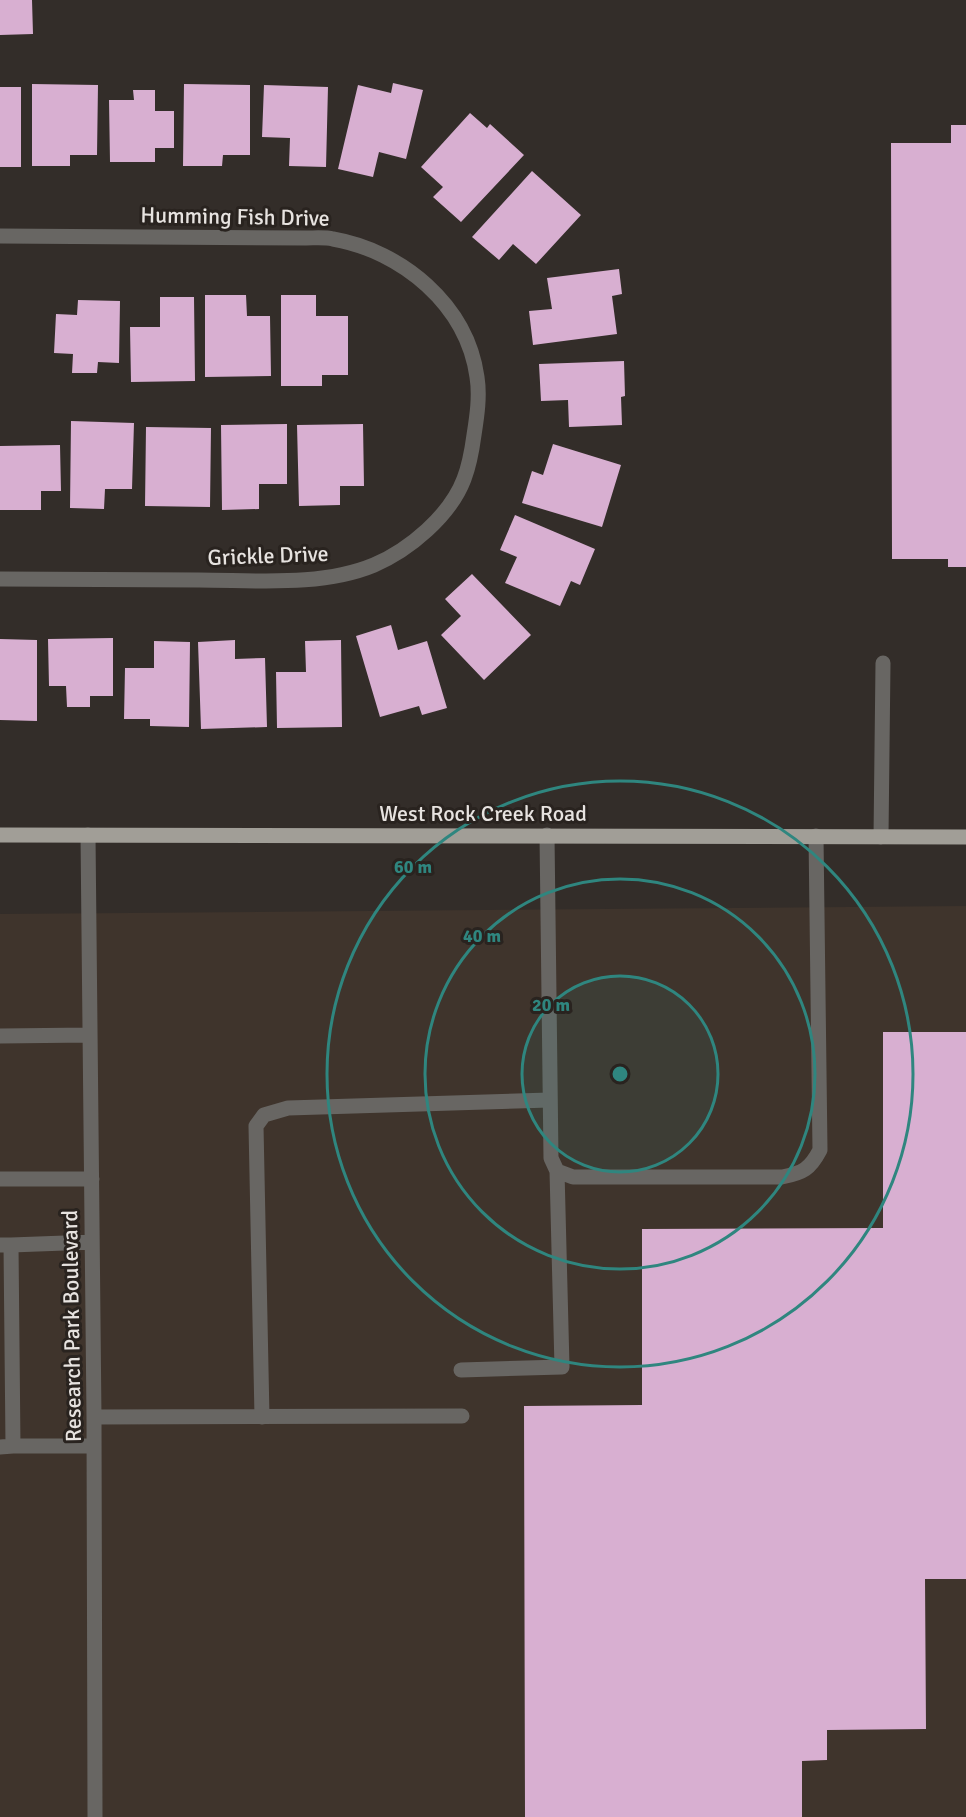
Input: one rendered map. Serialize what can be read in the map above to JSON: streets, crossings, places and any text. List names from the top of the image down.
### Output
{
  "streets": {
    "main road": ["West Rock Creek Road"],
    "street": ["Humming Fish Drive", "Grickle Drive", "Research Park Boulevard"]
  },
  "crossings": [
    ["Humming Fish Drive", "Grickle Drive"],
    ["West Rock Creek Road", "Research Park Boulevard"]
  ],
  "rings": ["60 m", "40 m", "20 m"]
}
